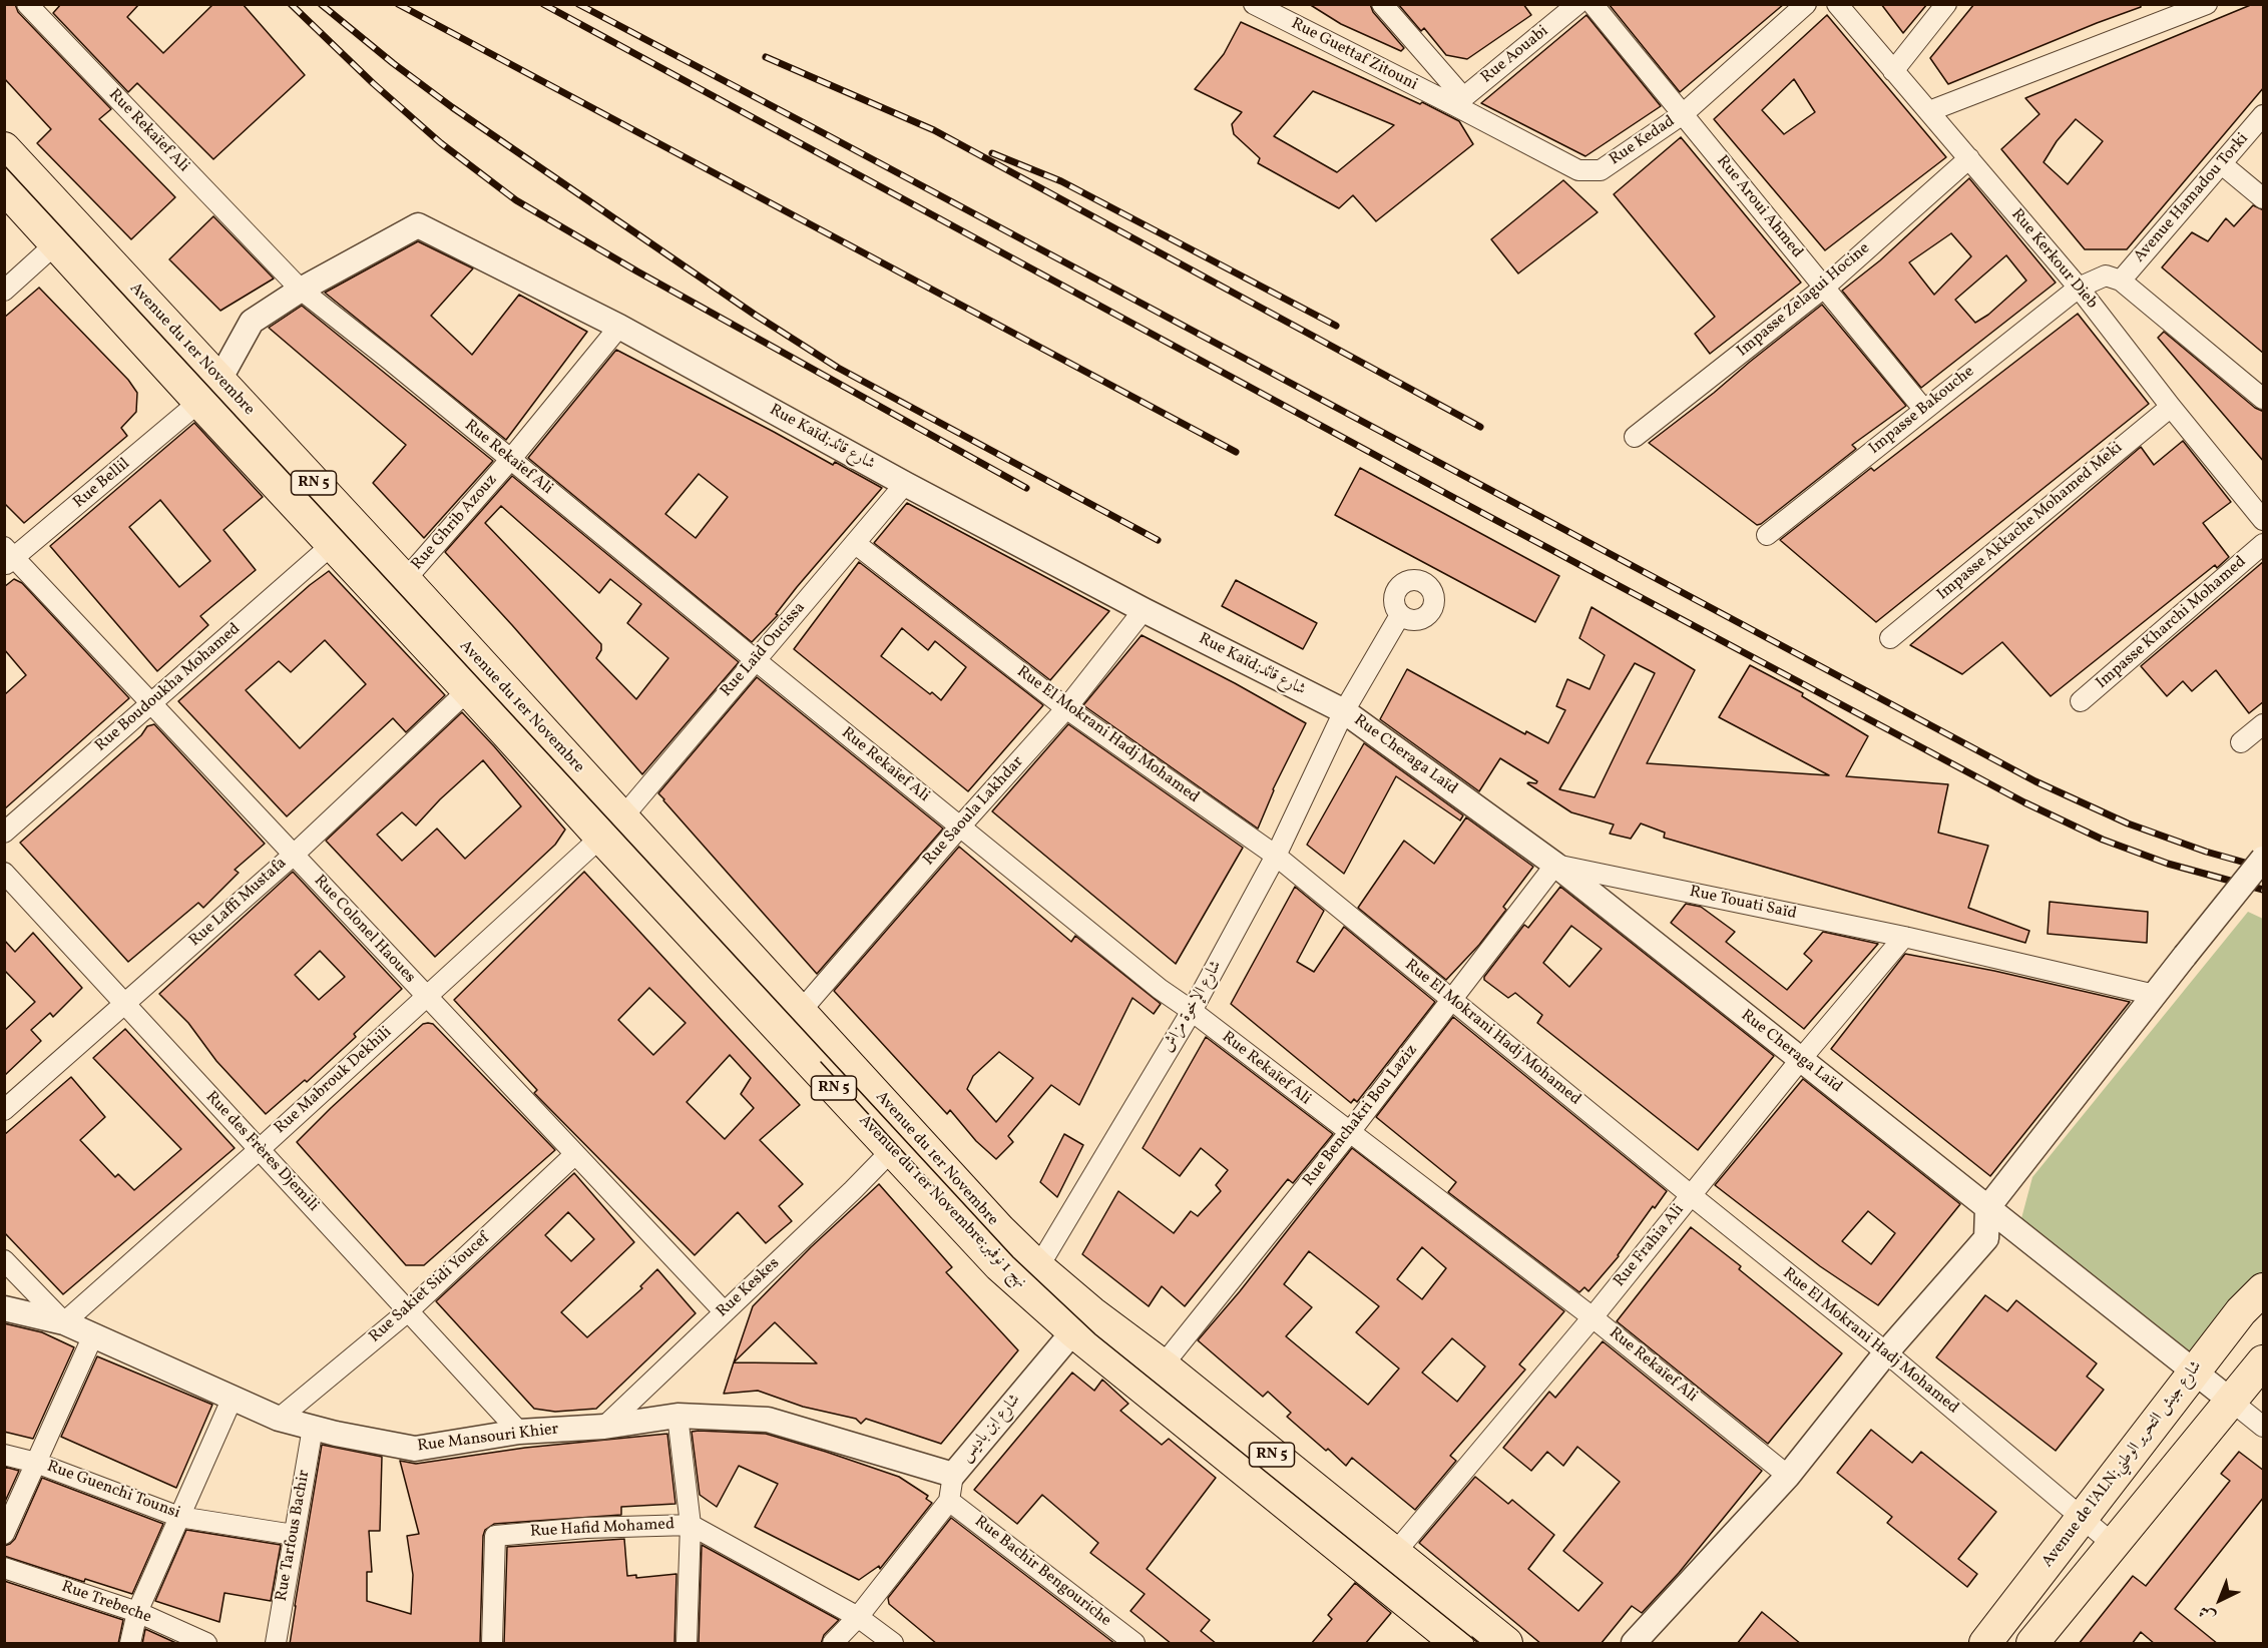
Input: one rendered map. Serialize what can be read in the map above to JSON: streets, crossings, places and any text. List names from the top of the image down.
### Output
{
  "streets": {
    "main road": [
      "Avenue du 1er Novembre",
      "RN 5",
      "Avenue du 1er Novembre;نهج 1 نوفمبر",
      "Avenue de l'ALN;شارع جيش التحرير الوطني"
    ],
    "street": [
      "Rue Guettaf Zitouni",
      "Rue Aouabi",
      "Rue Rekaïef Ali",
      "Rue Kedad",
      "Avenue Hamadou Torki",
      "Rue Aroui Ahmed",
      "Rue Kerkour Dieb",
      "Impasse Zelagui Hocine",
      "Impasse Bakouche",
      "Rue Kaïd;شارع قائد",
      "Rue Bellil",
      "Impasse Akkache Mohamed Meki",
      "Rue Ghrib Azouz",
      "Impasse Kharchi Mohamed",
      "Rue Laïd Oucissa",
      "Rue Boudoukha Mohamed",
      "Rue El Mokrani Hadj Mohamed",
      "Rue Cheraga Laïd",
      "Rue Saoula Lakhdar",
      "Rue Laffi Mustafa",
      "Rue Touati Saïd",
      "Rue Colonel Haoues",
      "شارع الإخوة مزاش",
      "Rue Mabrouk Dekhili",
      "Rue Benchakri Bou Laziz",
      "Rue des Frères Djemili",
      "Rue Frahia Ali",
      "Rue Sakiet Sidi Youcef",
      "Rue Keskes",
      "شارع ابن باديس",
      "Rue Mansouri Khier",
      "Rue Guenchi Tounsi",
      "Rue Hafid Mohamed",
      "Rue Tarfous Bachir",
      "Rue Bachir Bengouriche",
      "Rue Trebeche"
    ]
  },
  "crossings": [
    ["Rue Guettaf Zitouni", "Rue Aouabi"],
    ["Rue Guettaf Zitouni", "Rue Kedad"],
    ["Rue Aouabi", "Rue Kedad"],
    ["Rue Rekaïef Ali", "Rue Kaïd;شارع قائد"],
    ["Rue Rekaïef Ali", "Rue Ghrib Azouz"],
    ["Rue Rekaïef Ali", "Rue Laïd Oucissa"],
    ["Rue Rekaïef Ali", "Rue Saoula Lakhdar"],
    ["Rue Rekaïef Ali", "شارع الإخوة مزاش"],
    ["Rue Rekaïef Ali", "Rue Benchakri Bou Laziz"],
    ["Rue Rekaïef Ali", "Rue Frahia Ali"],
    ["Rue Kedad", "Rue Aroui Ahmed"],
    ["Avenue Hamadou Torki", "Impasse Bakouche"],
    ["Rue Aroui Ahmed", "Impasse Zelagui Hocine"],
    ["Rue Aroui Ahmed", "Impasse Bakouche"],
    ["Rue Kerkour Dieb", "Impasse Zelagui Hocine"],
    ["Rue Kerkour Dieb", "Impasse Bakouche"],
    ["Rue Kerkour Dieb", "Impasse Akkache Mohamed Meki"],
    ["Avenue du 1er Novembre", "Rue Bellil"],
    ["Avenue du 1er Novembre", "Rue Ghrib Azouz"],
    ["Avenue du 1er Novembre", "Rue Laïd Oucissa"],
    ["Avenue du 1er Novembre", "Rue Boudoukha Mohamed"],
    ["Avenue du 1er Novembre", "Rue Saoula Lakhdar"],
    ["Avenue du 1er Novembre", "Rue Laffi Mustafa"],
    ["Avenue du 1er Novembre", "شارع الإخوة مزاش"],
    ["Avenue du 1er Novembre", "Rue Mabrouk Dekhili"],
    ["Avenue du 1er Novembre", "Avenue du 1er Novembre;نهج 1 نوفمبر"],
    ["Rue Kaïd;شارع قائد", "Rue Ghrib Azouz"],
    ["Rue Kaïd;شارع قائد", "Rue Laïd Oucissa"],
    ["Rue Kaïd;شارع قائد", "Rue Cheraga Laïd"],
    ["Rue Kaïd;شارع قائد", "Rue Saoula Lakhdar"],
    ["Rue Kaïd;شارع قائد", "شارع الإخوة مزاش"],
    ["Rue Bellil", "Rue Colonel Haoues"],
    ["Rue Laïd Oucissa", "Rue El Mokrani Hadj Mohamed"],
    ["Rue Laïd Oucissa", "Rue Mabrouk Dekhili"],
    ["Rue Laïd Oucissa", "Avenue du 1er Novembre;نهج 1 نوفمبر"],
    ["Rue Boudoukha Mohamed", "Rue Colonel Haoues"],
    ["Rue El Mokrani Hadj Mohamed", "Rue Saoula Lakhdar"],
    ["Rue El Mokrani Hadj Mohamed", "شارع الإخوة مزاش"],
    ["Rue El Mokrani Hadj Mohamed", "Rue Benchakri Bou Laziz"],
    ["Rue El Mokrani Hadj Mohamed", "Rue Frahia Ali"],
    ["Rue El Mokrani Hadj Mohamed", "Avenue de l'ALN;شارع جيش التحرير الوطني"],
    ["Rue Cheraga Laïd", "Rue Touati Saïd"],
    ["Rue Cheraga Laïd", "شارع الإخوة مزاش"],
    ["Rue Cheraga Laïd", "Rue Benchakri Bou Laziz"],
    ["Rue Cheraga Laïd", "Rue Frahia Ali"],
    ["Rue Cheraga Laïd", "Avenue de l'ALN;شارع جيش التحرير الوطني"],
    ["Rue Laffi Mustafa", "Rue Colonel Haoues"],
    ["Rue Laffi Mustafa", "Rue des Frères Djemili"],
    ["Rue Touati Saïd", "Rue Benchakri Bou Laziz"],
    ["Rue Touati Saïd", "Rue Frahia Ali"],
    ["Rue Colonel Haoues", "Rue Mabrouk Dekhili"],
    ["Rue Colonel Haoues", "Rue Sakiet Sidi Youcef"],
    ["Rue Colonel Haoues", "Rue Keskes"],
    ["شارع الإخوة مزاش", "Avenue du 1er Novembre;نهج 1 نوفمبر"],
    ["Rue Mabrouk Dekhili", "Rue des Frères Djemili"],
    ["Rue Mabrouk Dekhili", "Avenue du 1er Novembre;نهج 1 نوفمبر"],
    ["Rue Mabrouk Dekhili", "Rue Mansouri Khier"],
    ["Rue Benchakri Bou Laziz", "Avenue du 1er Novembre;نهج 1 نوفمبر"],
    ["Rue des Frères Djemili", "Rue Sakiet Sidi Youcef"],
    ["Rue des Frères Djemili", "Rue Mansouri Khier"],
    ["Avenue du 1er Novembre;نهج 1 نوفمبر", "Rue Frahia Ali"],
    ["Avenue du 1er Novembre;نهج 1 نوفمبر", "Rue Keskes"],
    ["Avenue du 1er Novembre;نهج 1 نوفمبر", "شارع ابن باديس"],
    ["Rue Sakiet Sidi Youcef", "Rue Mansouri Khier"],
    ["Rue Keskes", "Rue Mansouri Khier"],
    ["شارع ابن باديس", "Rue Mansouri Khier"],
    ["شارع ابن باديس", "Rue Hafid Mohamed"],
    ["شارع ابن باديس", "Rue Bachir Bengouriche"],
    ["Rue Mansouri Khier", "Rue Tarfous Bachir"],
    ["Rue Guenchi Tounsi", "Rue Tarfous Bachir"]
  ],
  "north": "bottom left"
}
